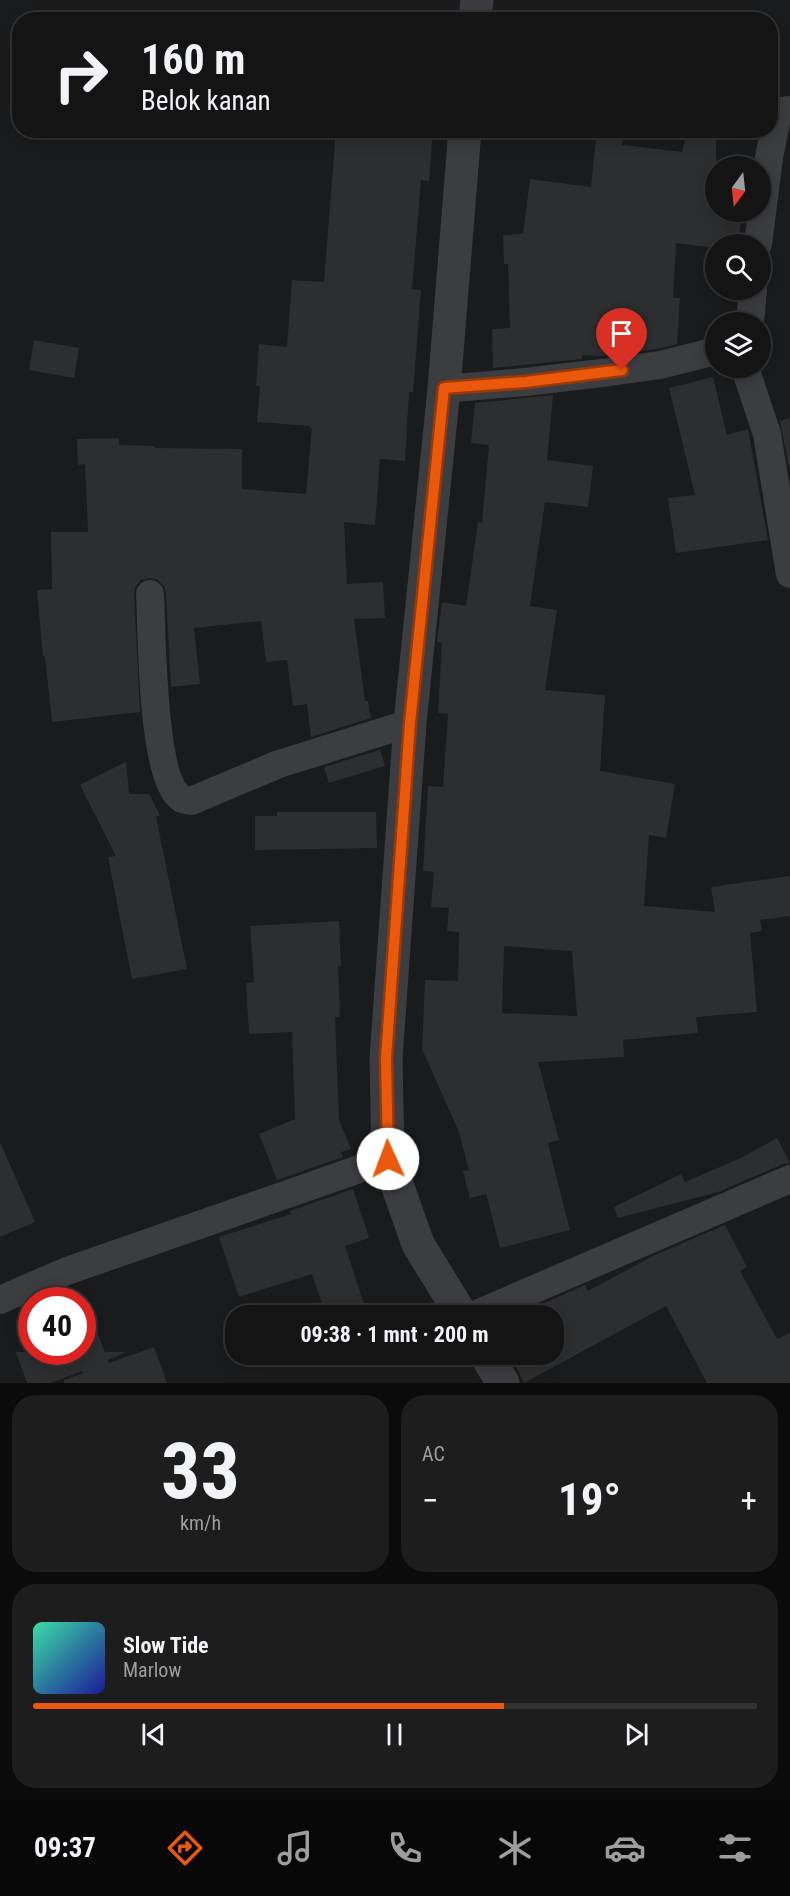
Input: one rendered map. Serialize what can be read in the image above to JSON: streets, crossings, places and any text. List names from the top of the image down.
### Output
{
  "north": "bottom",
  "page": {
    "turn": ["160 m", "Belok kanan"],
    "limit": "40",
    "trip": "09:38 · 1 mnt · 200 m",
    "tile": [
      ["33", "km/h"],
      "AC"
    ],
    "heat": ["−", "19°", "+"],
    "song": ["Slow Tide", "Marlow"],
    "tabs": "09:37"
  }
}
